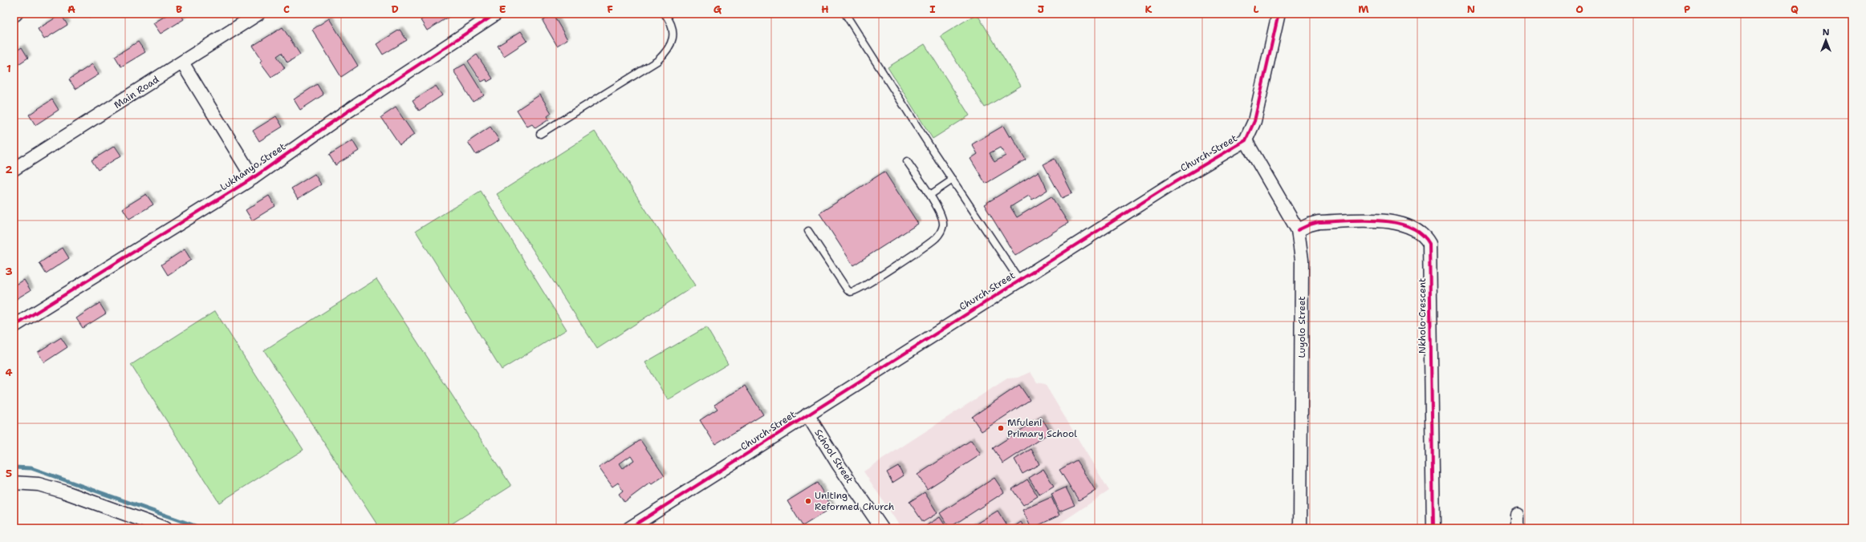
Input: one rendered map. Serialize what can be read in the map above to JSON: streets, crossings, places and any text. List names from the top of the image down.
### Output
{
  "streets": {
    "street": [
      "Main Road",
      "Church Street",
      "Lukhanyo Street",
      "Nkholo Crescent",
      "Luyolo Street",
      "School Street"
    ]
  },
  "crossings": [
    ["Main Road", "Lukhanyo Street"],
    ["Church Street", "Luyolo Street"],
    ["Church Street", "School Street"],
    ["Nkholo Crescent", "Luyolo Street"]
  ],
  "places": ["Mfuleni Primary School", "Uniting Reformed Church"],
  "north": "top",
  "grid": {
    "columns": [
      "A",
      "B",
      "C",
      "D",
      "E",
      "F",
      "G",
      "H",
      "I",
      "J",
      "K",
      "L",
      "M",
      "N",
      "O",
      "P",
      "Q"
    ],
    "rows": [
      "1",
      "2",
      "3",
      "4",
      "5"
    ]
  }
}
